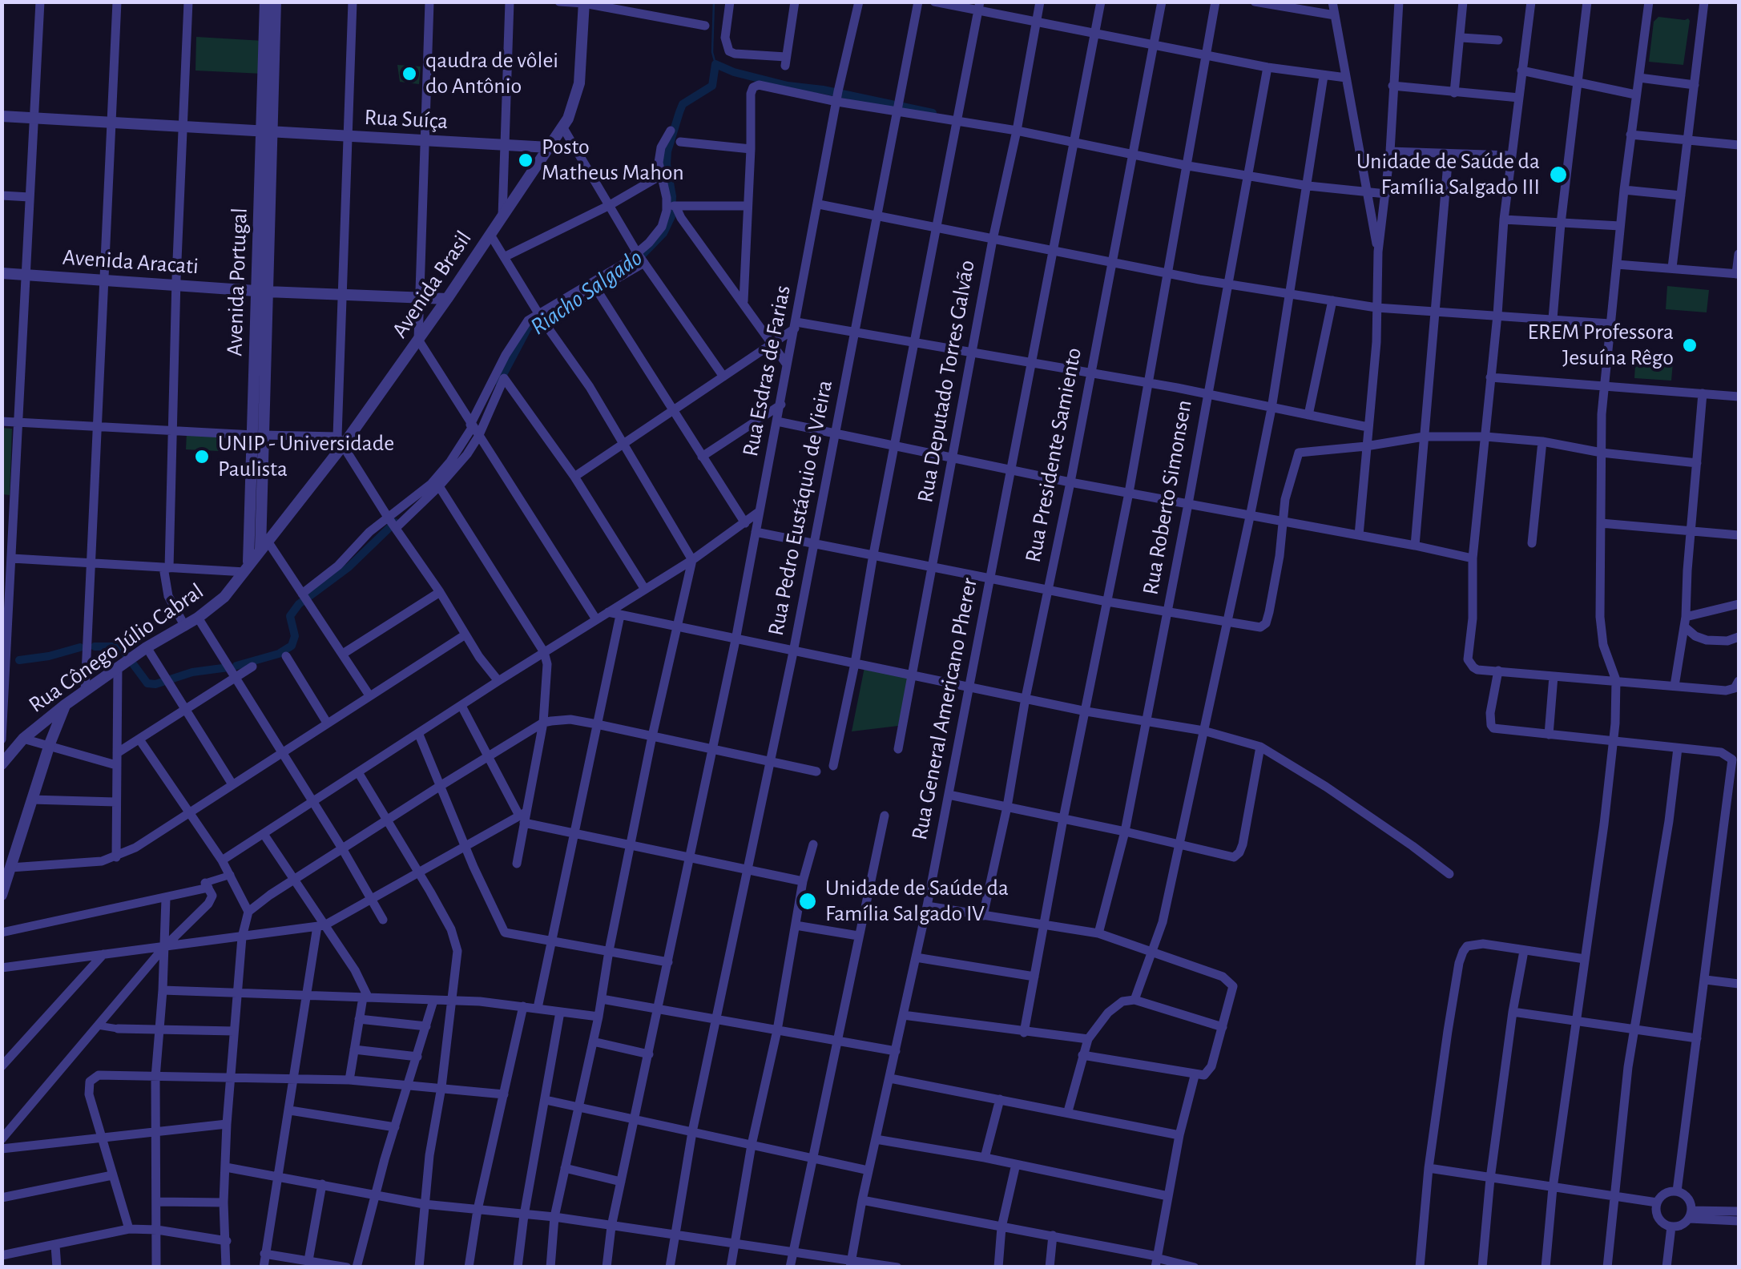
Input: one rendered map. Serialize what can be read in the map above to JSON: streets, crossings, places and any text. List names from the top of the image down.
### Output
{
  "streets": {
    "street": [
      "Rua Suíça",
      "Avenida Aracati",
      "Avenida Portugal",
      "Avenida Brasil",
      "Rua Esdras de Farias",
      "Rua Deputado Torres Galvão",
      "Rua Presidente Samiento",
      "Rua Roberto Simonsen",
      "Rua Pedro Eustáquio de Vieira",
      "Rua Cônego Júlio Cabral",
      "Rua General Americano Pherer"
    ]
  },
  "crossings": [
    ["Rua Suíça", "Avenida Portugal"],
    ["Rua Suíça", "Avenida Brasil"],
    ["Avenida Aracati", "Avenida Portugal"],
    ["Avenida Aracati", "Avenida Brasil"],
    ["Avenida Portugal", "Avenida Brasil"],
    ["Avenida Portugal", "Rua Cônego Júlio Cabral"],
    ["Avenida Brasil", "Rua Cônego Júlio Cabral"]
  ],
  "water": ["Riacho Salgado"],
  "places": [
    "qaudra de vôlei do Antônio",
    "Posto Matheus Mahon",
    "Unidade de Saúde da Família Salgado III",
    "EREM Professora Jesuína Rêgo",
    "UNIP - Universidade Paulista",
    "Unidade de Saúde da Família Salgado IV"
  ]
}
